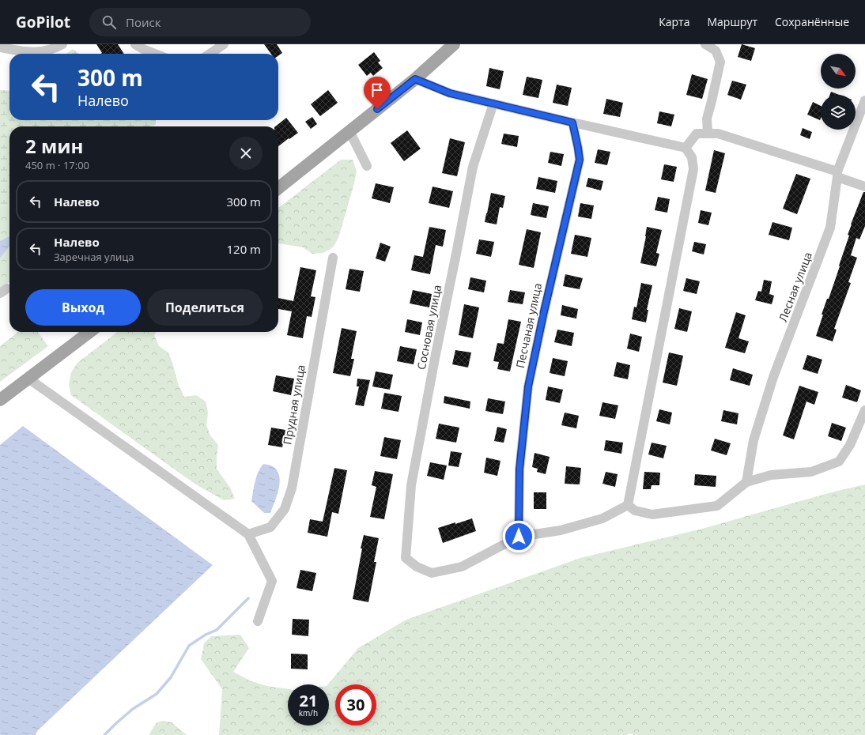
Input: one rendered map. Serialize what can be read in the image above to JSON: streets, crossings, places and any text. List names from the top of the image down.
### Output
{
  "streets": {
    "street": [
      "Лесная улица",
      "Песчаная улица",
      "Сосновая улица",
      "Прудная улица"
    ]
  },
  "crossings": [
    ["Песчаная улица", "Сосновая улица"]
  ],
  "north": "bottom right",
  "page": {
    "header": "GoPilot",
    "search": "Поиск",
    "nav": ["Карта", "Маршрут", "Сохранённые"],
    "turn": ["300 m", "Налево"],
    "heading": ["2 мин", "450 m · 17:00"],
    "list": [
      {
        "name": "Налево",
        "value": "300 m"
      },
      {
        "name": "Налево",
        "note": "Заречная улица",
        "value": "120 m"
      }
    ],
    "buttons": ["Выход", "Поделиться"],
    "speed": "21 km/h",
    "limit": "30"
  }
}
